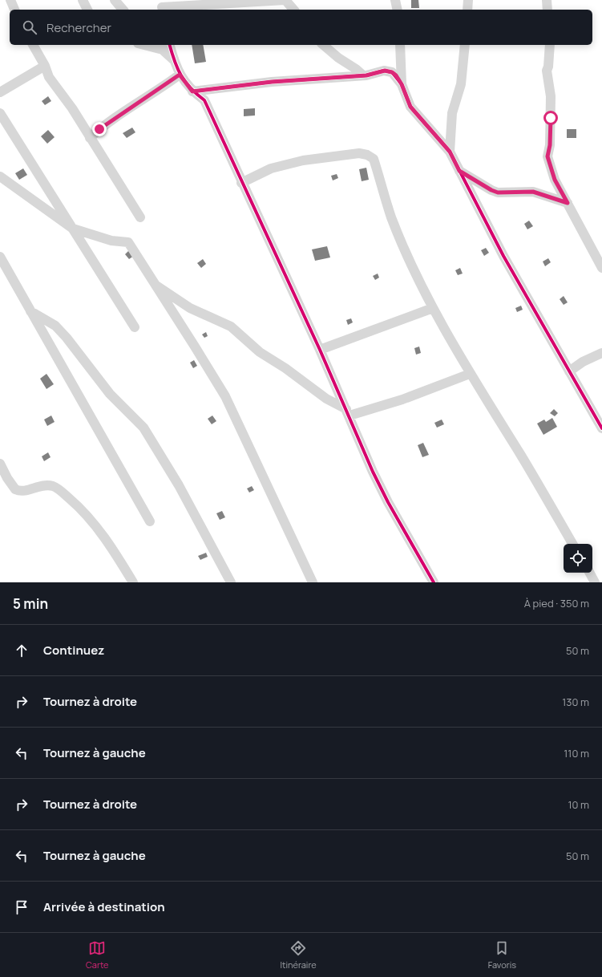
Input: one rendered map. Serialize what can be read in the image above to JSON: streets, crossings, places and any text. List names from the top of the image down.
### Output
{
  "page": {
    "search": "Rechercher",
    "heading": ["5 min", "À pied · 350 m"],
    "list": [
      ["Continuez", "50 m"],
      ["Tournez à droite", "130 m"],
      ["Tournez à gauche", "110 m"],
      ["Tournez à droite", "10 m"],
      ["Tournez à gauche", "50 m"],
      "Arrivée à destination"
    ],
    "nav": ["Carte", "Itinéraire", "Favoris"]
  }
}
